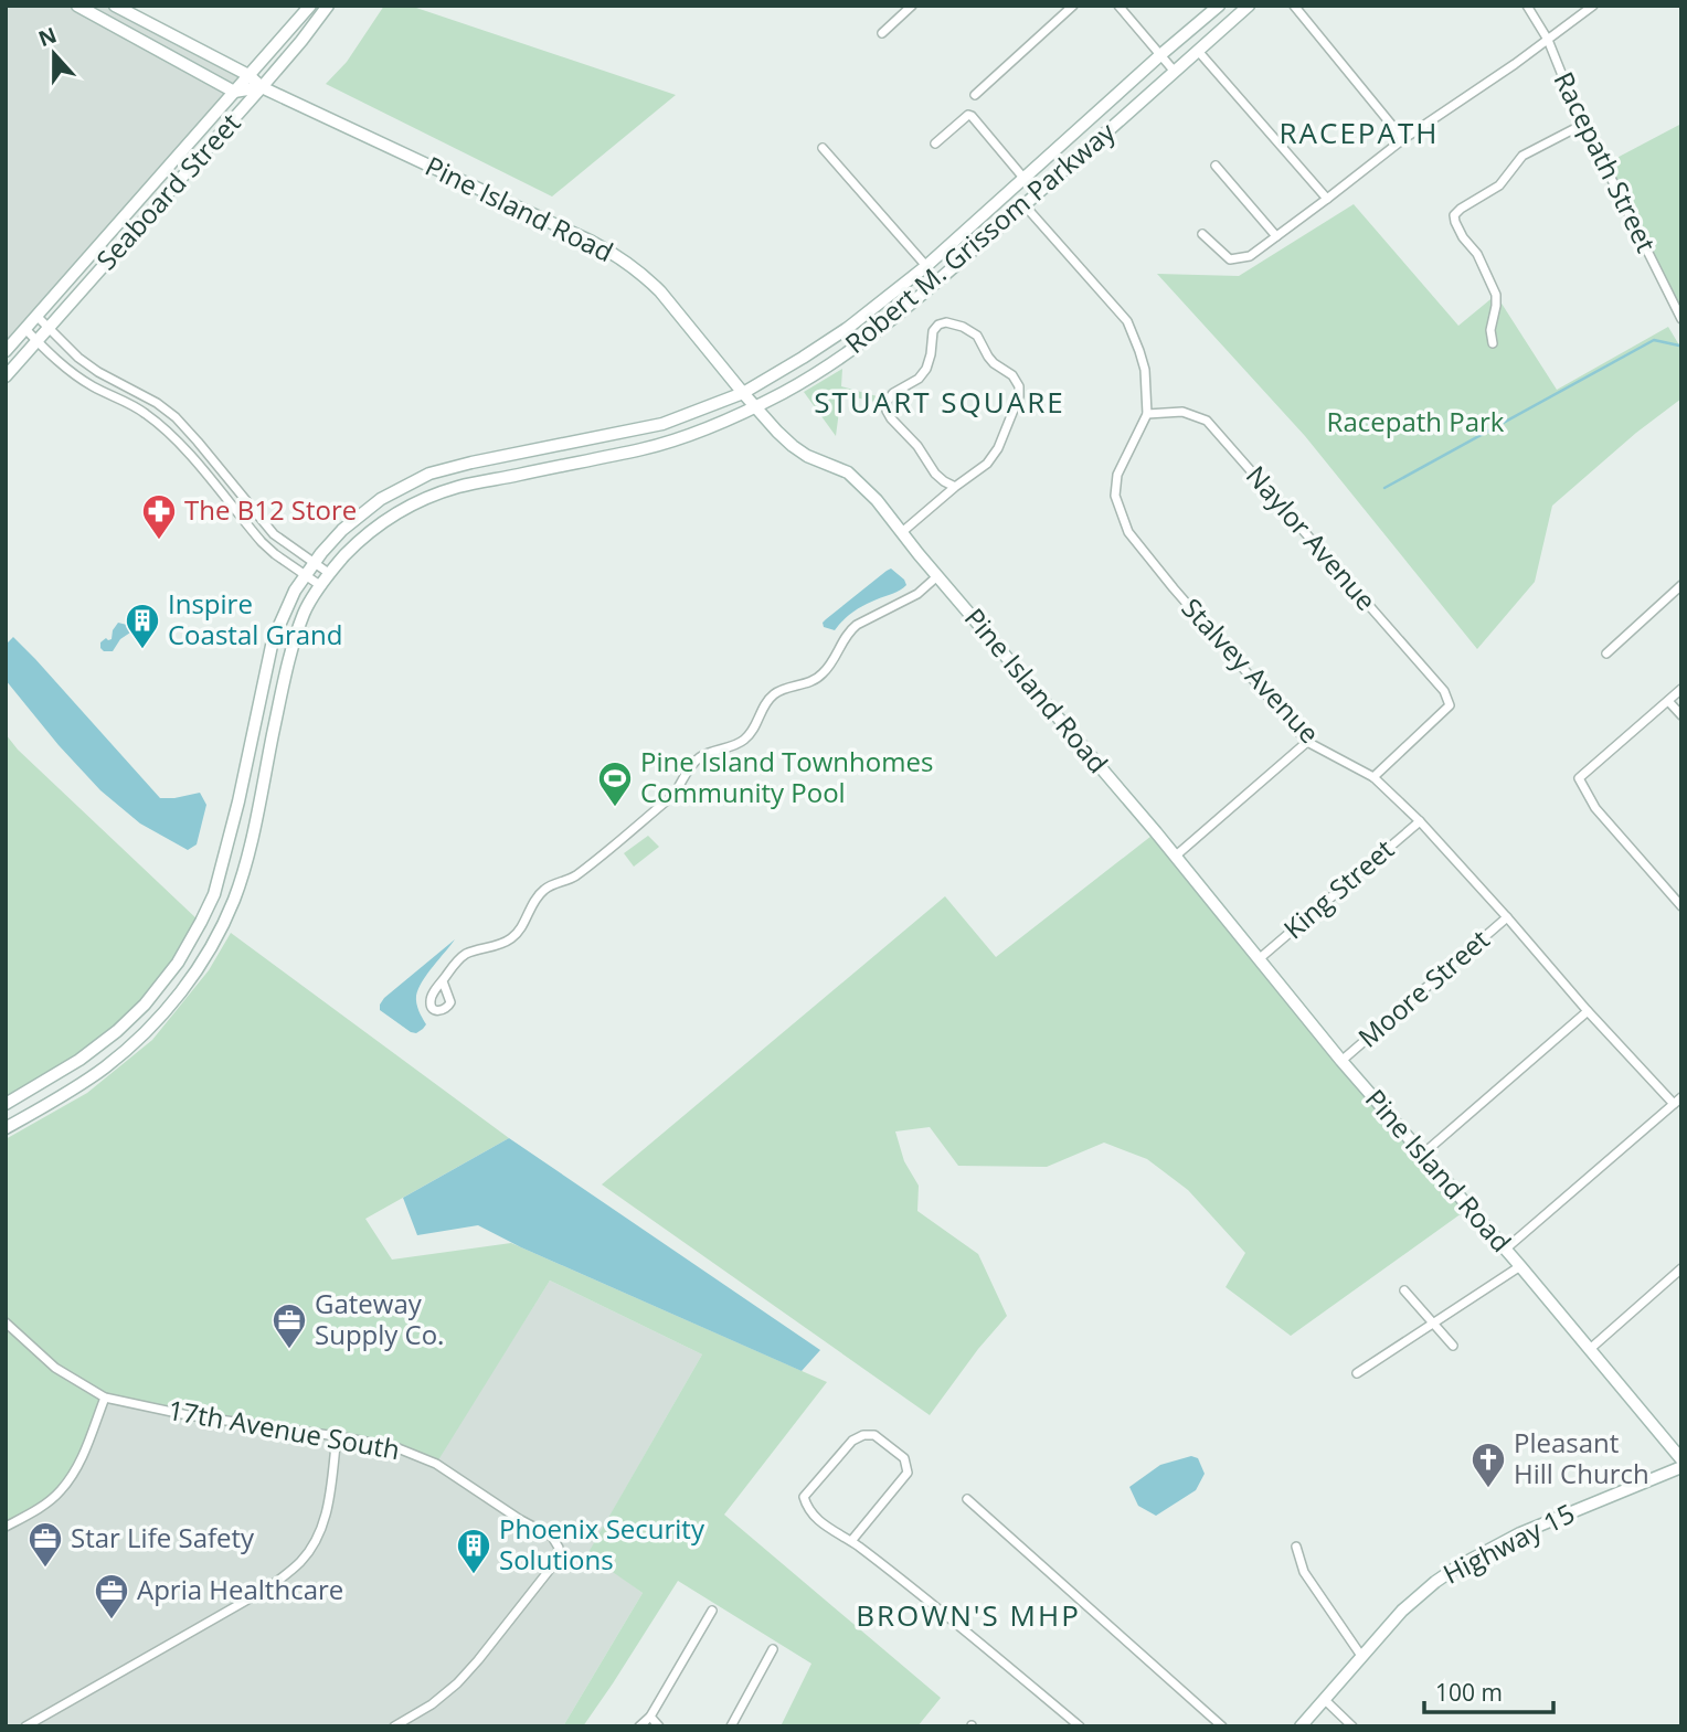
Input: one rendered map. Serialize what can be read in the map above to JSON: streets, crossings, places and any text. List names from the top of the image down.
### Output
{
  "streets": {
    "main road": [
      "Seaboard Street",
      "Pine Island Road",
      "Robert M. Grissom Parkway",
      "Highway 15"
    ],
    "street": [
      "Racepath Street",
      "Naylor Avenue",
      "Stalvey Avenue",
      "King Street",
      "Moore Street",
      "17th Avenue South"
    ]
  },
  "crossings": [
    ["Seaboard Street", "Pine Island Road"],
    ["Pine Island Road", "Robert M. Grissom Parkway"],
    ["Pine Island Road", "King Street"],
    ["Pine Island Road", "Moore Street"],
    ["Robert M. Grissom Parkway", "Stalvey Avenue"],
    ["Naylor Avenue", "Stalvey Avenue"],
    ["Stalvey Avenue", "King Street"],
    ["Stalvey Avenue", "Moore Street"]
  ],
  "districts": ["RACEPATH", "STUART SQUARE", "BROWN'S MHP"],
  "parks": ["Racepath Park"],
  "places": {
    "pharmacy": ["The B12 Store"],
    "building": ["Inspire Coastal Grand", "Phoenix Security Solutions"],
    "sports": ["Pine Island Townhomes Community Pool"],
    "office": ["Gateway Supply Co.", "Star Life Safety", "Apria Healthcare"],
    "church": ["Pleasant Hill Church"]
  },
  "scale_bar": "100 m",
  "north": "top"
}
